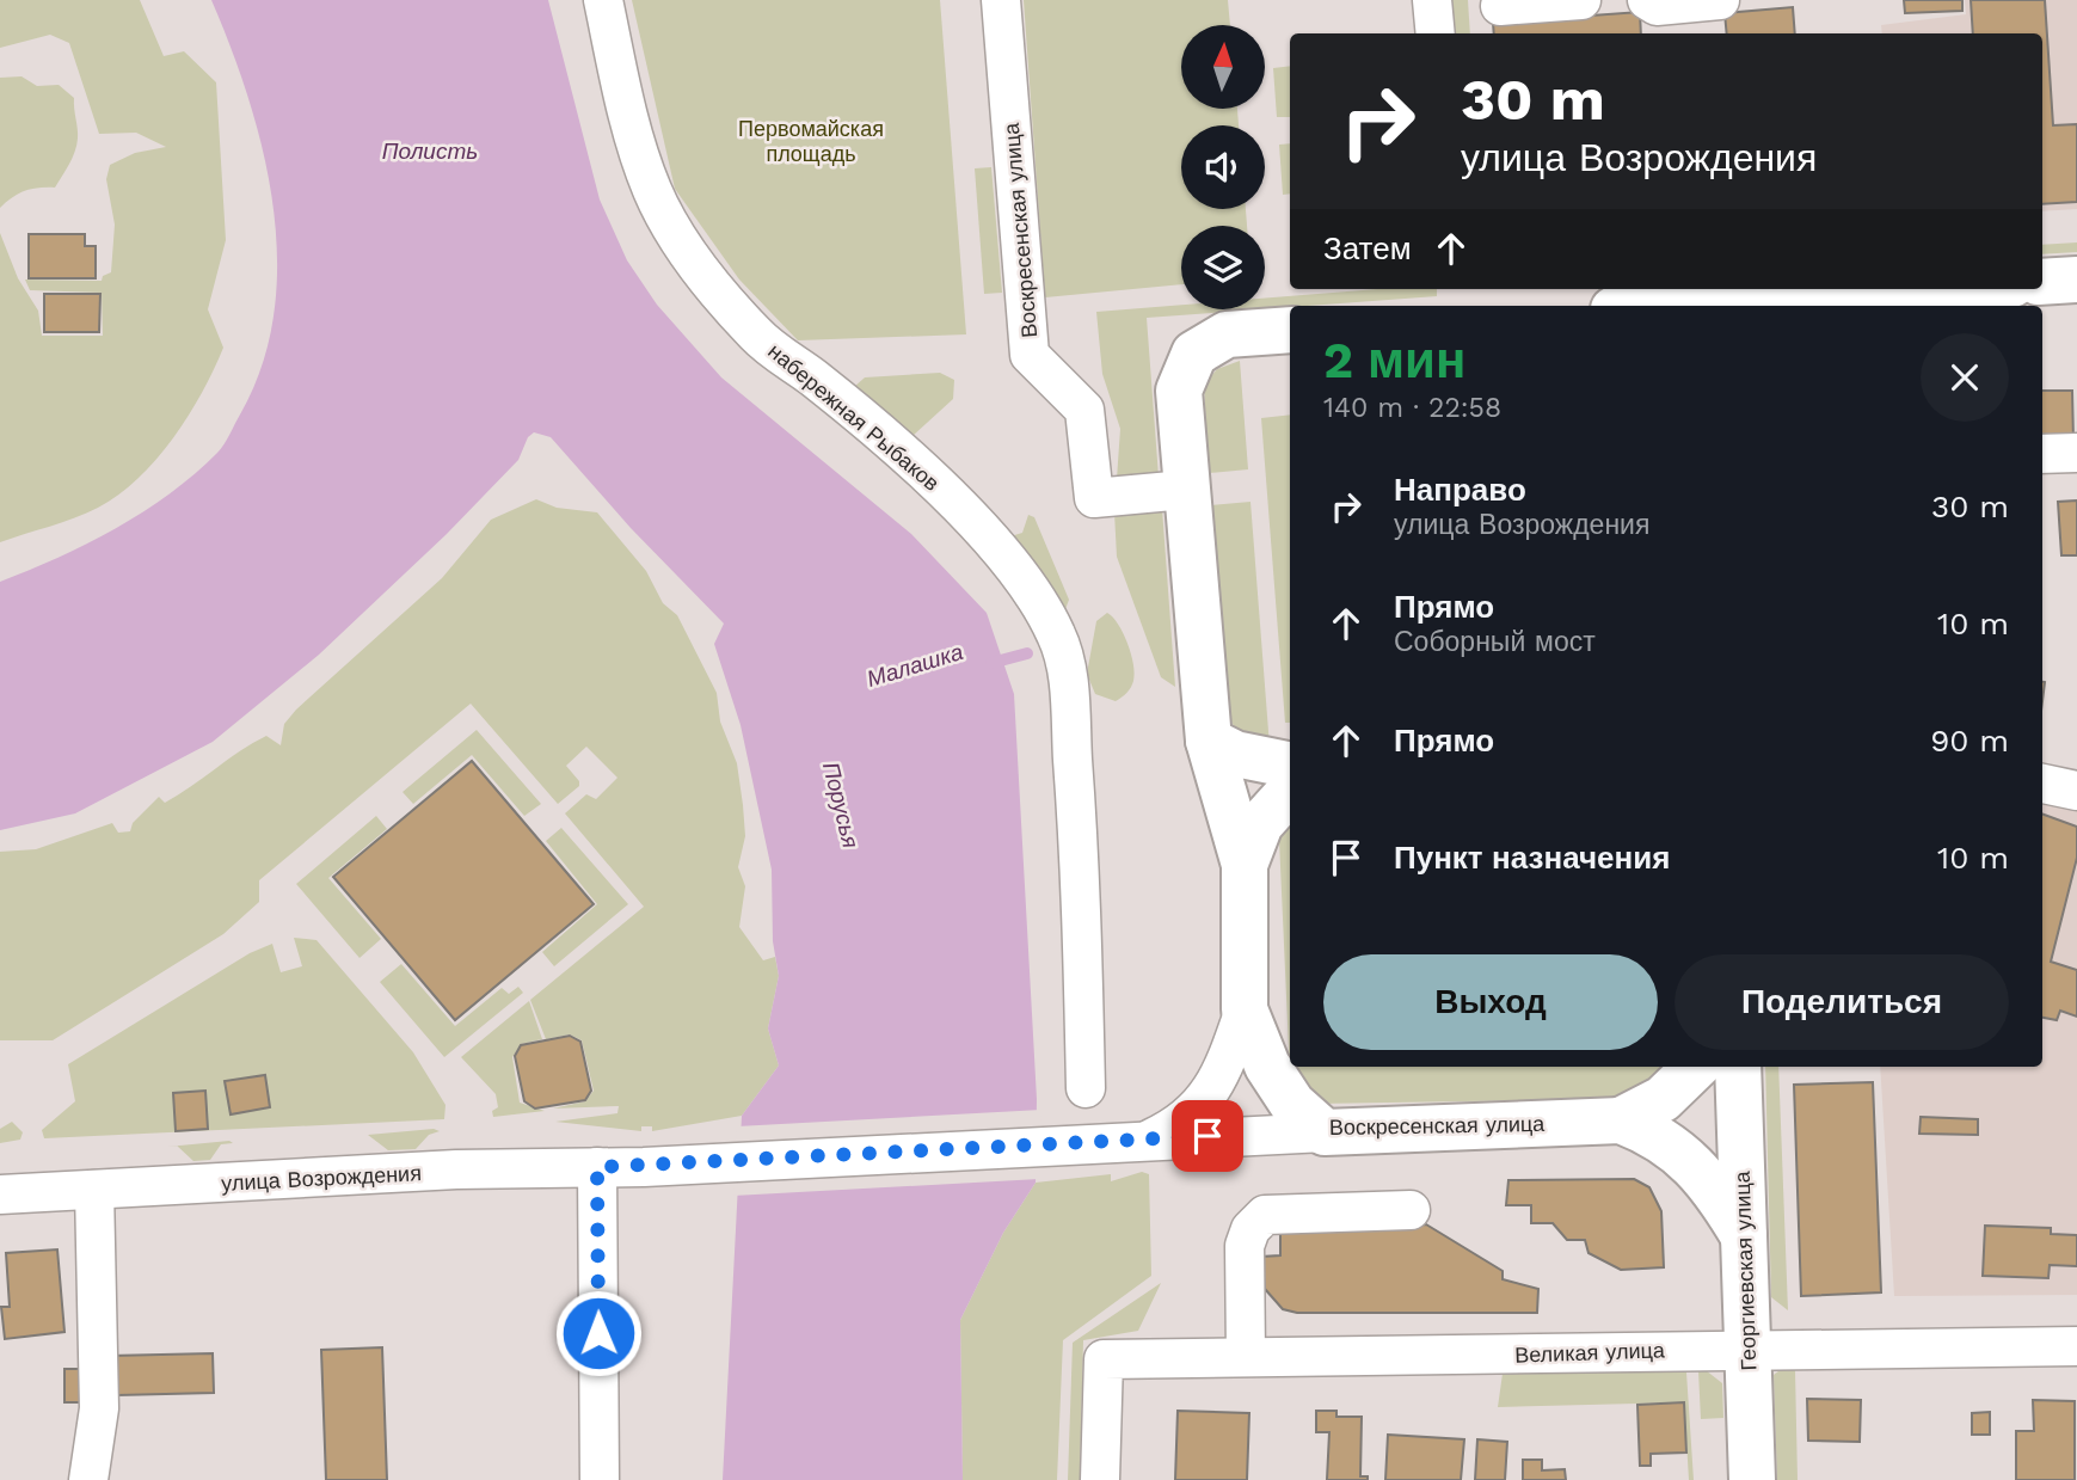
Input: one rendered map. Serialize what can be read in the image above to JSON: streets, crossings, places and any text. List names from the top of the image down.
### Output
{
  "streets": {
    "main road": ["Воскресенская улица", "Георгиевская улица"],
    "street": ["набережная Рыбаков", "улица Возрождения", "Великая улица"]
  },
  "crossings": [
    ["Воскресенская улица", "улица Возрождения"],
    ["Георгиевская улица", "Великая улица"]
  ],
  "water": ["Полисть", "Малашка", "Порусья"],
  "parks": ["Первомайская площадь"],
  "north": "top",
  "page": {
    "turn": ["30 m", "улица Возрождения"],
    "then": "Затем",
    "heading": ["2 мин", "140 m · 22:58"],
    "list": [
      {
        "name": "Направо",
        "note": "улица Возрождения",
        "value": "30 m"
      },
      {
        "name": "Прямо",
        "note": "Соборный мост",
        "value": "10 m"
      },
      {
        "name": "Прямо",
        "value": "90 m"
      },
      {
        "name": "Пункт назначения",
        "value": "10 m"
      }
    ],
    "buttons": ["Выход", "Поделиться"]
  }
}
